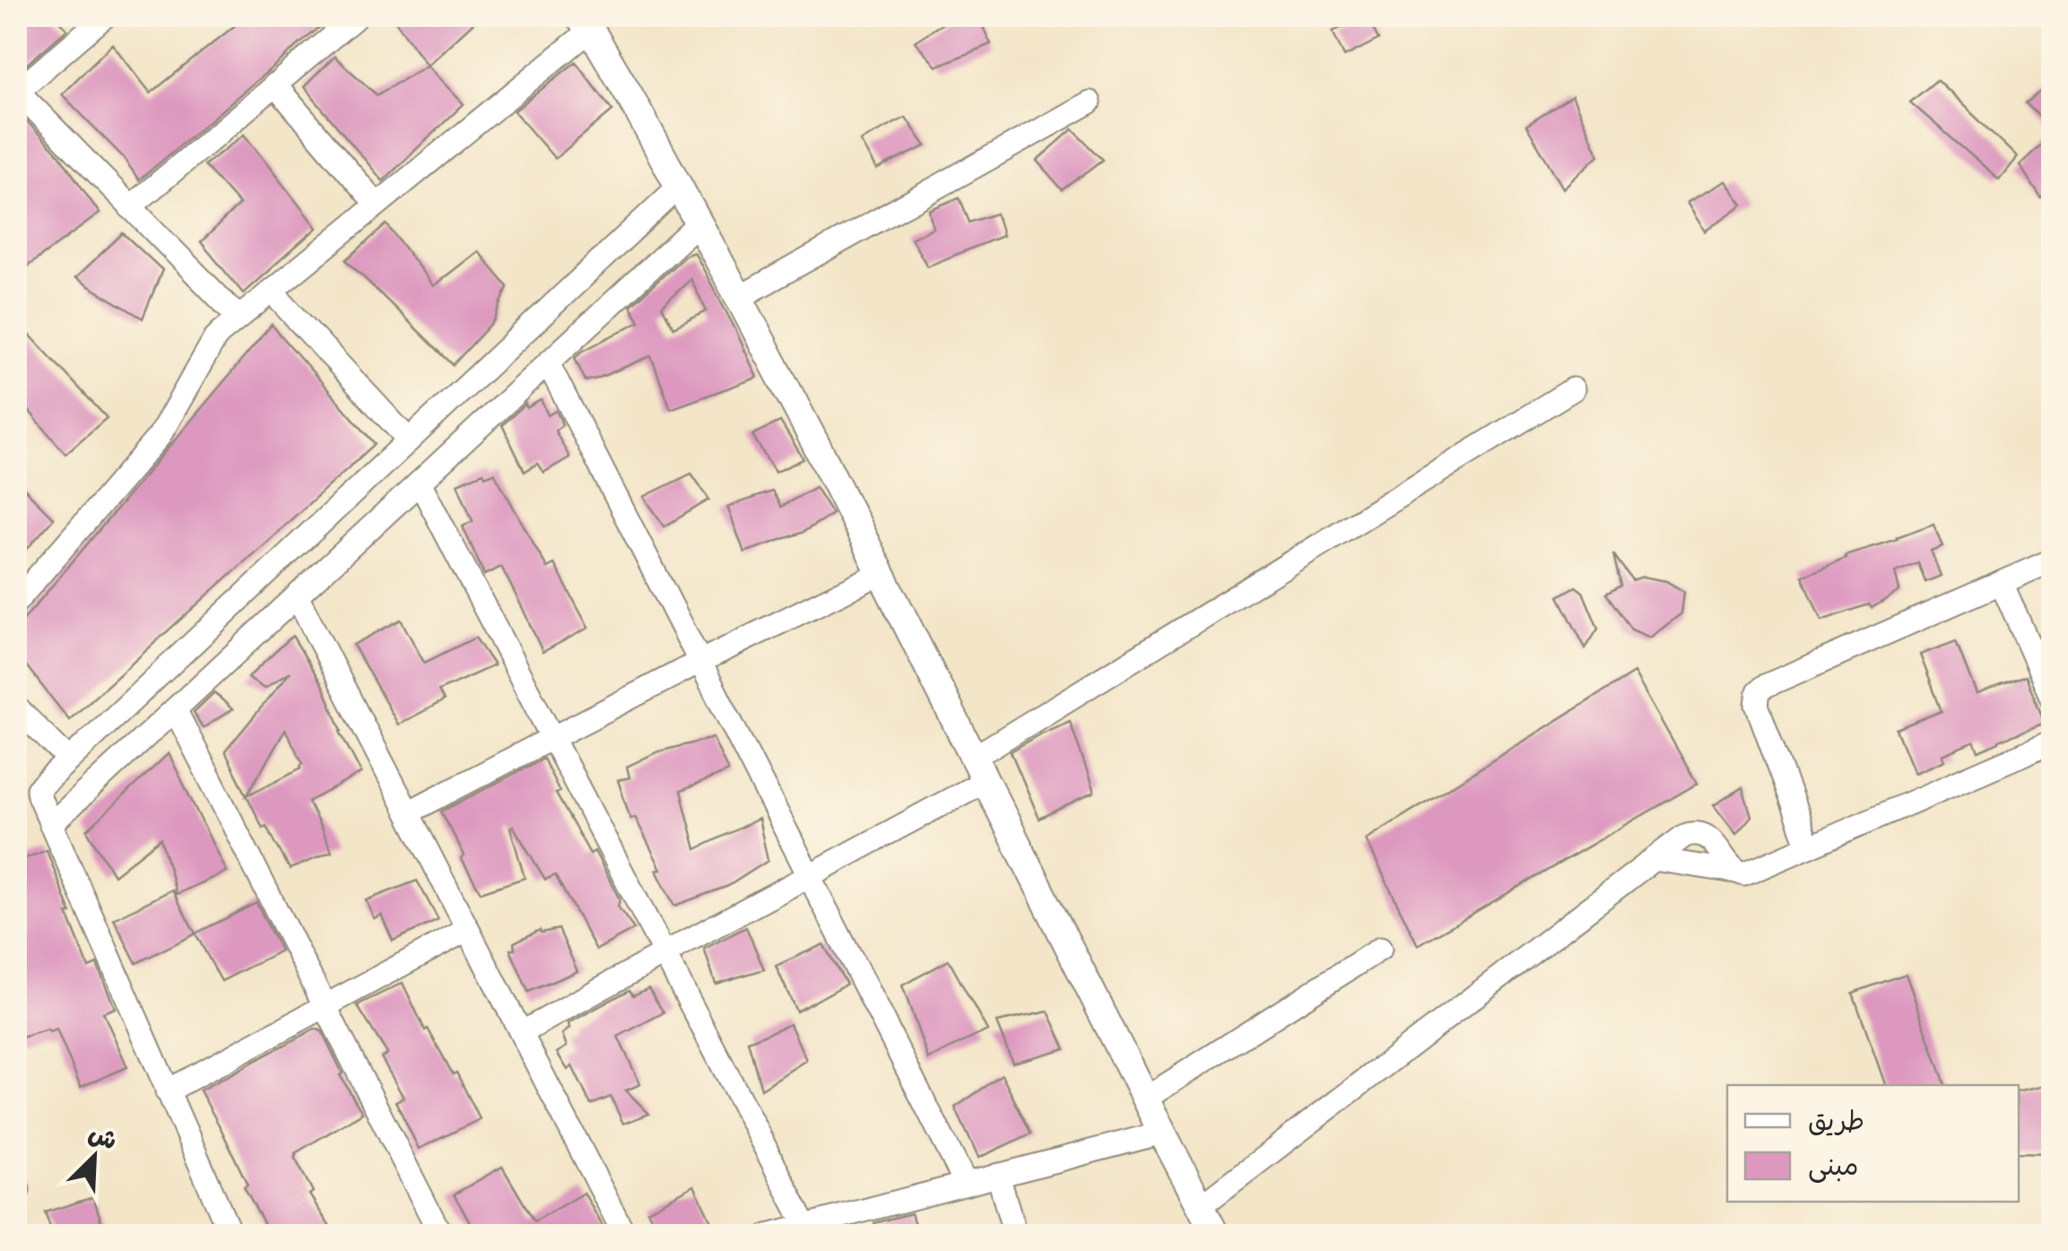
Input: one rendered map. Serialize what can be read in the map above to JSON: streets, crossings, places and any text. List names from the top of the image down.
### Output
{
  "legend": ["طريق", "مبنى"],
  "north": "top right"
}
